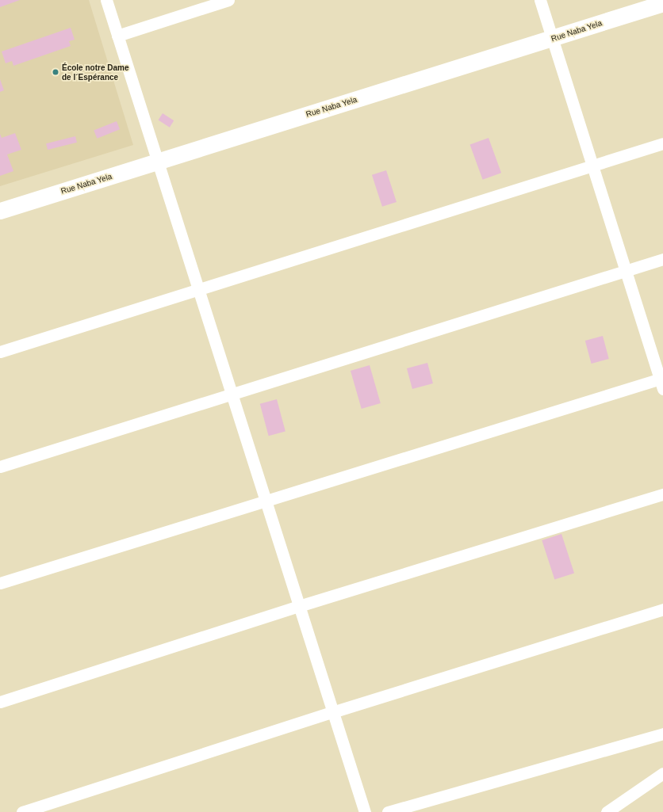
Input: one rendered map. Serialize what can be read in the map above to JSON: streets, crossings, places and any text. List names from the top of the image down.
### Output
{
  "streets": {
    "street": ["Rue Naba Yela"]
  },
  "places": ["École notre Dame de l´Espérance"]
}
